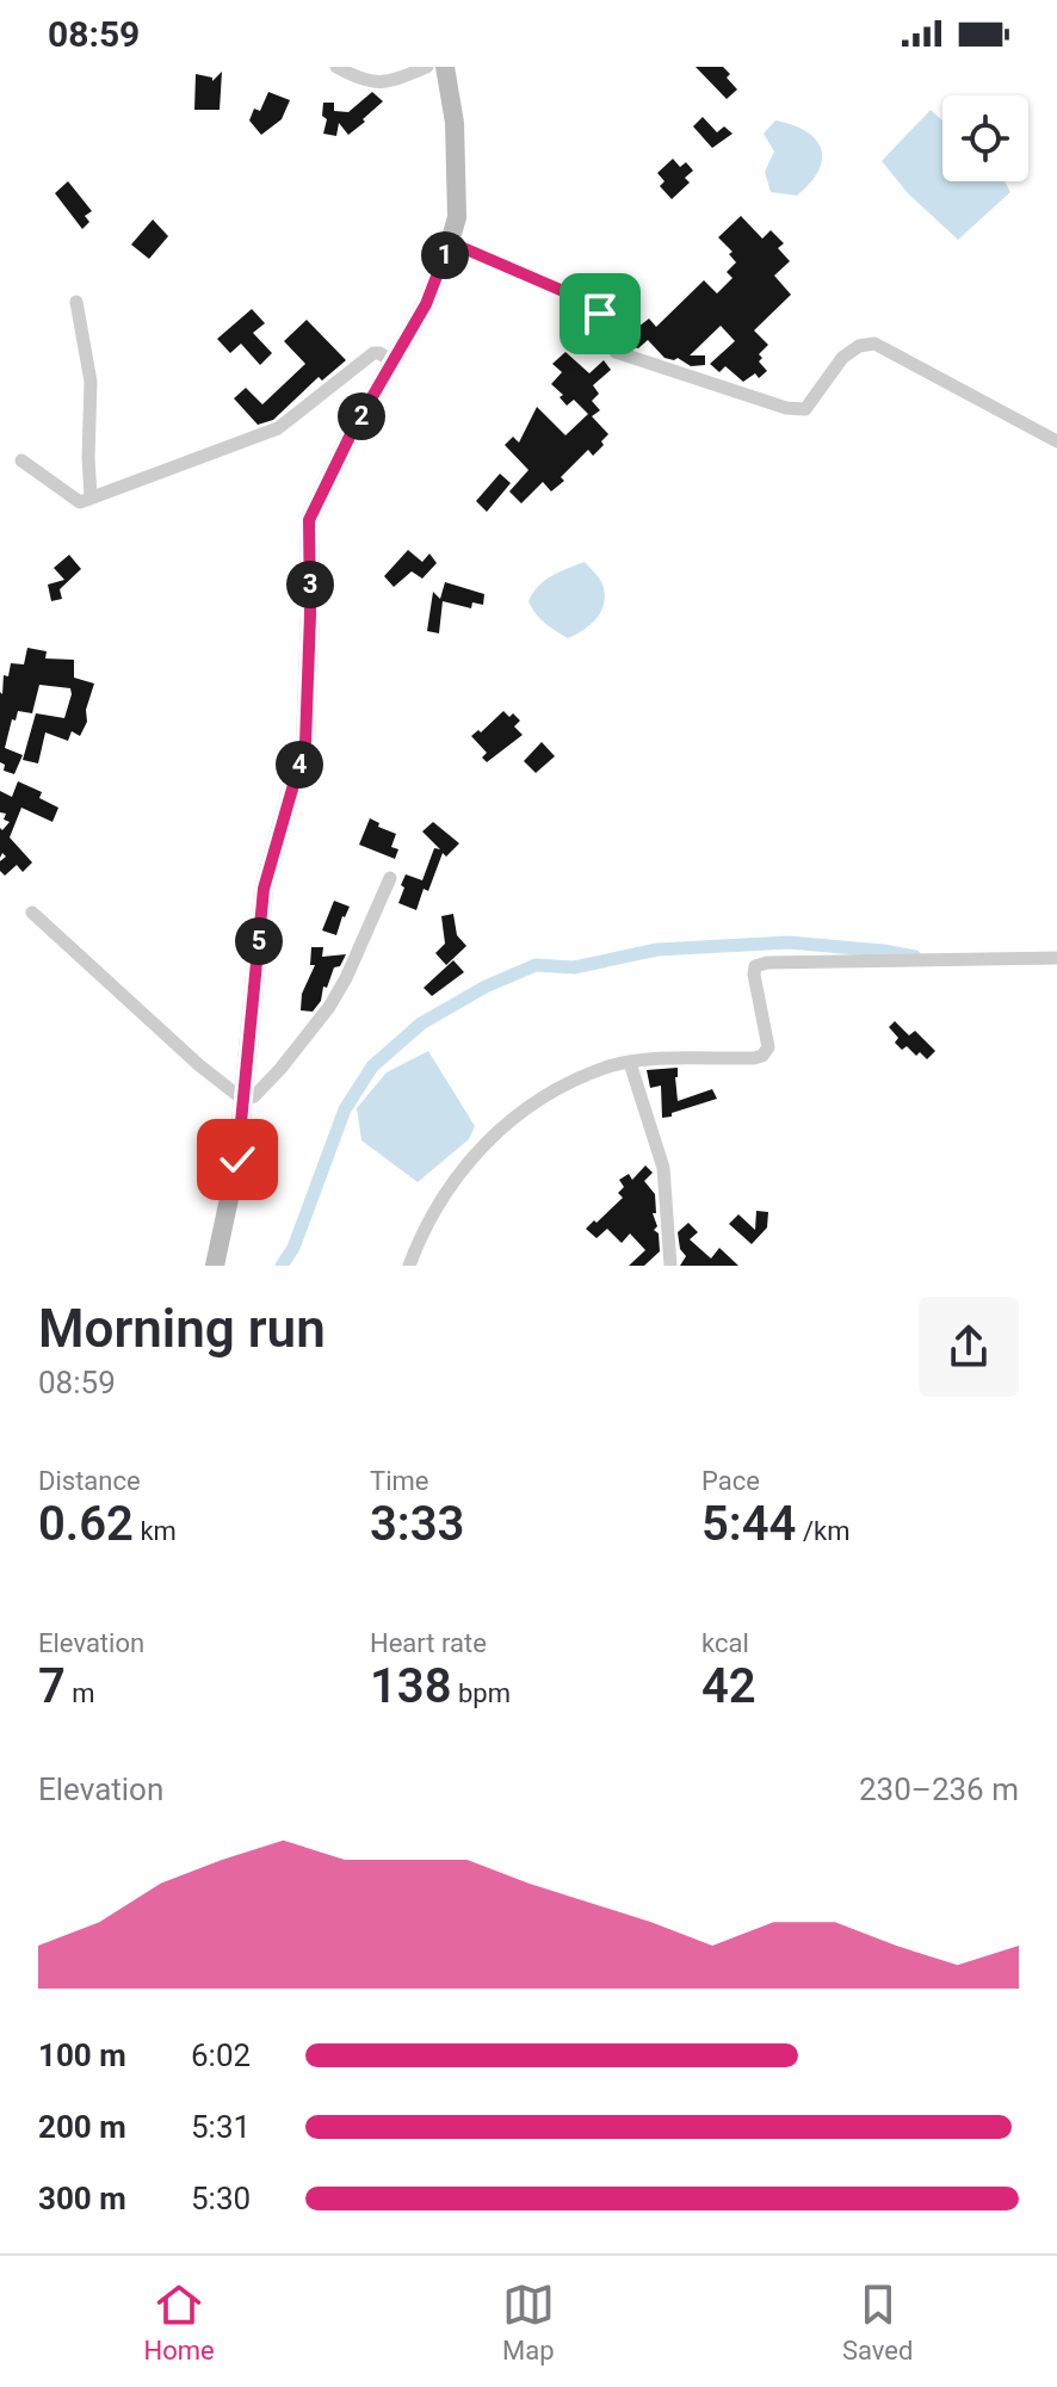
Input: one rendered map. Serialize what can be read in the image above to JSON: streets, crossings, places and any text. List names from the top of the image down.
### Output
{
  "page": {
    "status": "08:59",
    "pins": [
      "1",
      "2",
      "3",
      "4",
      "5"
    ],
    "heading": ["Morning run", "08:59"],
    "stats": [
      ["Distance", "0.62 km"],
      ["Time", "3:33"],
      ["Pace", "5:44 /km"],
      ["Elevation", "7 m"],
      ["Heart rate", "138 bpm"],
      ["kcal", "42"]
    ],
    "chart": ["Elevation", "230–236 m"],
    "list": [
      {
        "name": "100 m",
        "note": "6:02"
      },
      {
        "name": "200 m",
        "note": "5:31"
      },
      {
        "name": "300 m",
        "note": "5:30"
      }
    ],
    "tabs": ["Home", "Map", "Saved"]
  }
}
